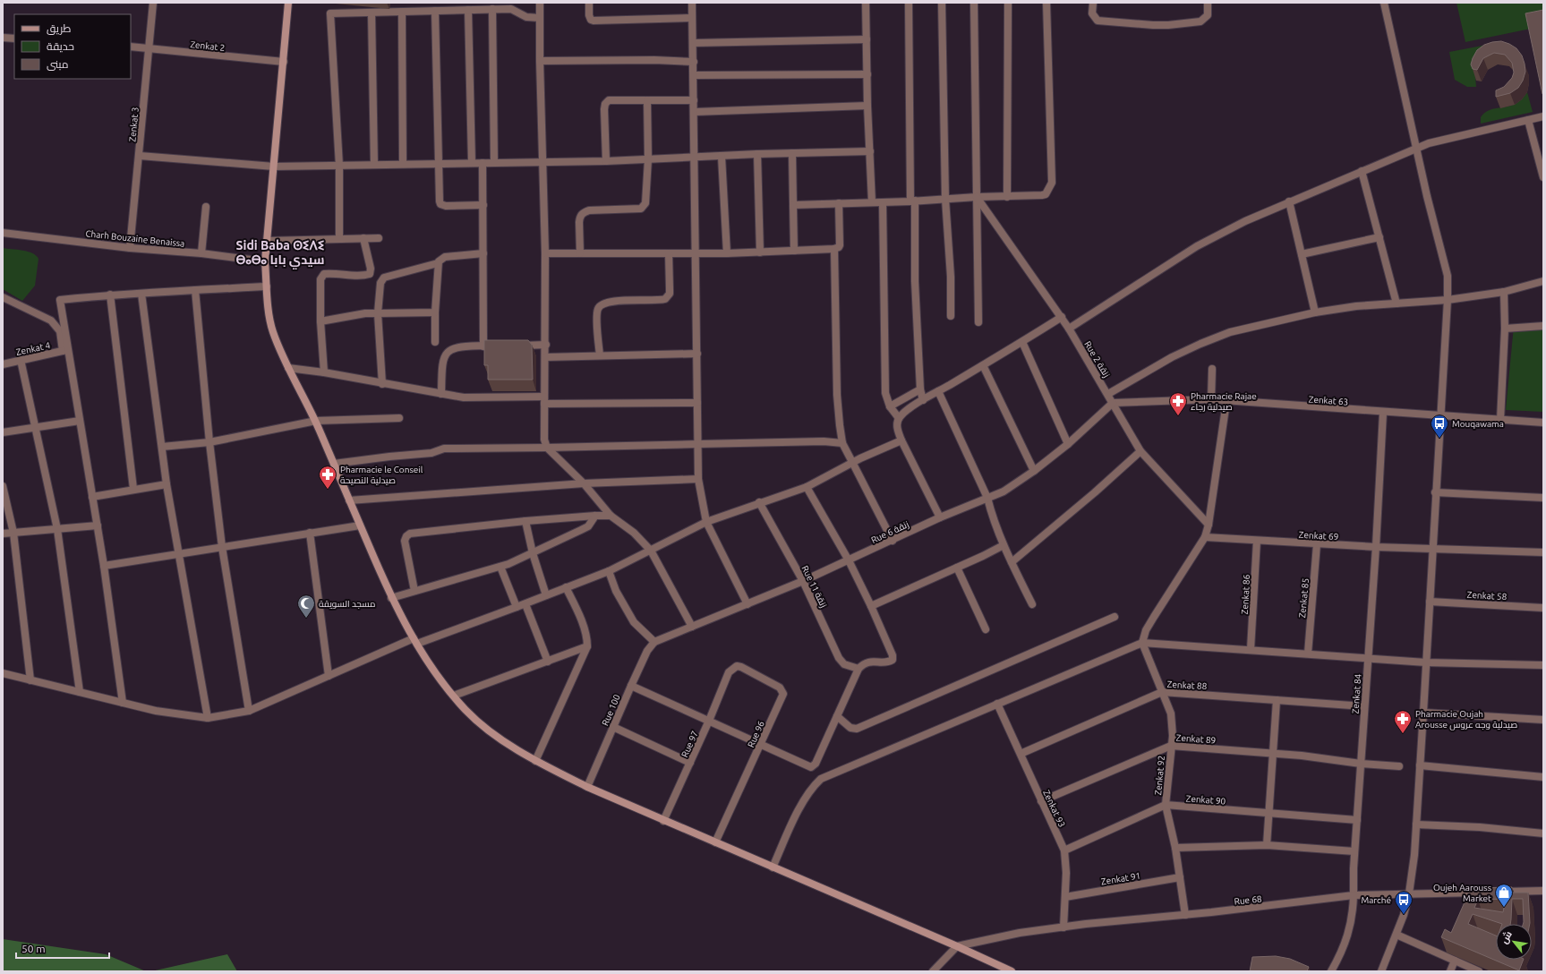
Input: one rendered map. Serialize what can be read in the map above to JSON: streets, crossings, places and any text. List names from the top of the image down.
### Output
{
  "streets": {
    "street": [
      "Zenkat 2",
      "Zenkat 3",
      "Charh Bouzaine Benaissa",
      "Zenkat 4",
      "Rue 2 زنقة",
      "Zenkat 63",
      "Rue 6 زنقة",
      "Zenkat 69",
      "Rue 11 زنقة",
      "Zenkat 86",
      "Zenkat 58",
      "Zenkat 85",
      "Zenkat 88",
      "Zenkat 84",
      "Rue 100",
      "Rue 96",
      "Zenkat 89",
      "Rue 97",
      "Zenkat 92",
      "Zenkat 90",
      "Zenkat 93",
      "Zenkat 91",
      "Rue 68"
    ]
  },
  "crossings": [
    ["Zenkat 2", "Zenkat 3"],
    ["Zenkat 3", "Charh Bouzaine Benaissa"],
    ["Rue 2 زنقة", "Zenkat 63"],
    ["Rue 2 زنقة", "Rue 6 زنقة"],
    ["Zenkat 63", "Rue 6 زنقة"],
    ["Zenkat 63", "Zenkat 84"],
    ["Rue 6 زنقة", "Rue 11 زنقة"],
    ["Rue 6 زنقة", "Rue 100"],
    ["Zenkat 69", "Zenkat 86"],
    ["Zenkat 69", "Zenkat 85"],
    ["Zenkat 69", "Zenkat 84"],
    ["Zenkat 88", "Zenkat 84"],
    ["Zenkat 88", "Zenkat 92"],
    ["Zenkat 88", "Zenkat 93"],
    ["Zenkat 84", "Zenkat 89"],
    ["Zenkat 84", "Zenkat 90"],
    ["Zenkat 84", "Rue 68"],
    ["Rue 96", "Rue 97"],
    ["Zenkat 89", "Zenkat 92"],
    ["Zenkat 89", "Zenkat 93"],
    ["Zenkat 92", "Zenkat 90"],
    ["Zenkat 92", "Zenkat 91"],
    ["Zenkat 92", "Rue 68"],
    ["Zenkat 90", "Zenkat 93"],
    ["Zenkat 93", "Zenkat 91"],
    ["Zenkat 93", "Rue 68"]
  ],
  "districts": ["Sidi Baba ⵙⵉⴷⵉ ⴱⴰⴱⴰ سيدي بابا"],
  "places": {
    "pharmacy": ["Pharmacie Rajae صيدلية رجاء", "Pharmacie le Conseil صيدلية النصيحة", "Pharmacie Oujah Arousse صيدلية وجه عروس"],
    "bus stop": ["Mouqawama", "Marché"],
    "mosque": ["مسجد السويقة"],
    "shop": ["Oujeh Aarouss Market"]
  },
  "legend": ["طريق", "حديقة", "مبنى"],
  "scale_bar": "50 m",
  "north": "top left"
}
